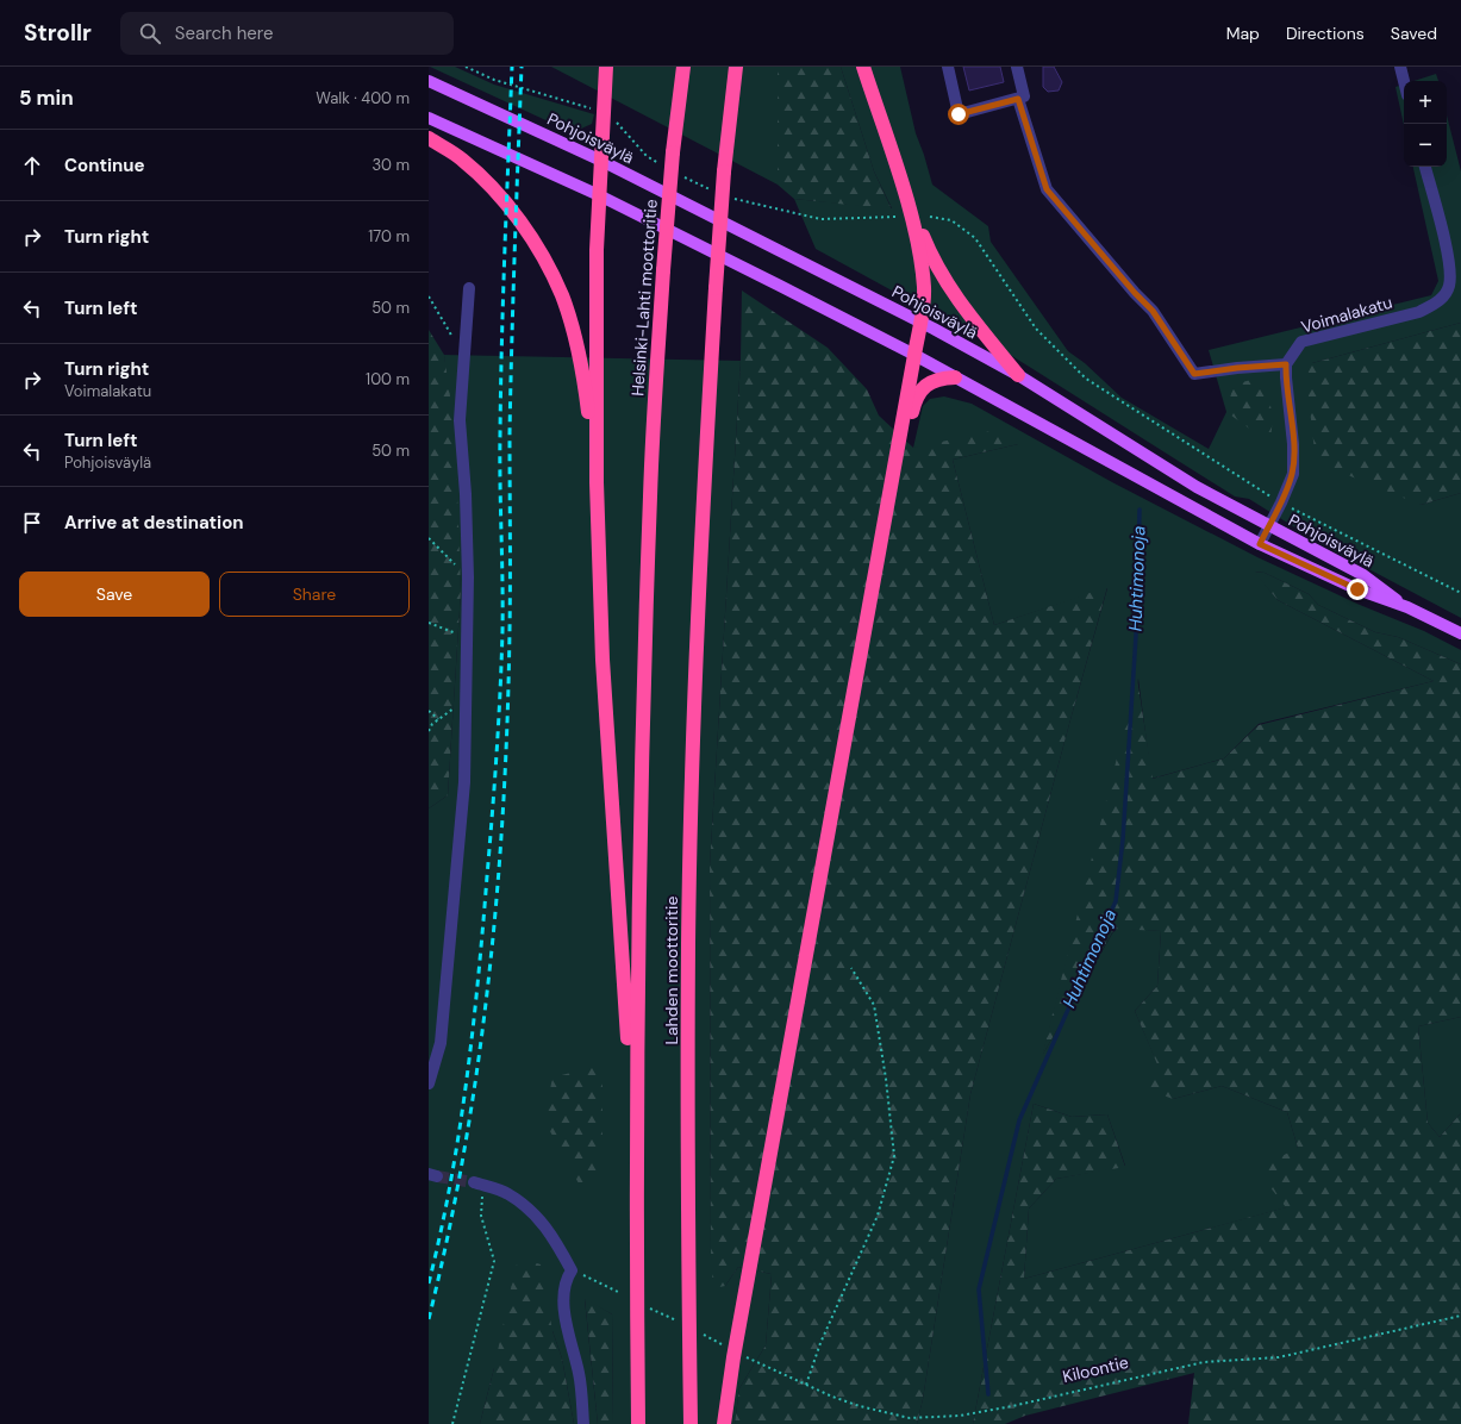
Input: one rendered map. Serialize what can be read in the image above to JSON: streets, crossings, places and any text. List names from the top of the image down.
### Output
{
  "streets": {
    "highway": ["Helsinki-Lahti moottoritie", "Lahden moottoritie"],
    "main road": ["Pohjoisväylä"],
    "street": ["Voimalakatu"],
    "path": ["Kiloontie"]
  },
  "crossings": [
    ["Helsinki-Lahti moottoritie", "Lahden moottoritie"]
  ],
  "water": ["Huhtimonoja"],
  "page": {
    "header": "Strollr",
    "search": "Search here",
    "nav": ["Map", "Directions", "Saved"],
    "heading": ["5 min", "Walk · 400 m"],
    "map_buttons": ["+", "−"],
    "list": [
      ["Continue", "30 m"],
      ["Turn right", "170 m"],
      ["Turn left", "50 m"],
      ["Turn right", "Voimalakatu", "100 m"],
      ["Turn left", "Pohjoisväylä", "50 m"],
      "Arrive at destination"
    ],
    "buttons": ["Save", "Share"]
  }
}
